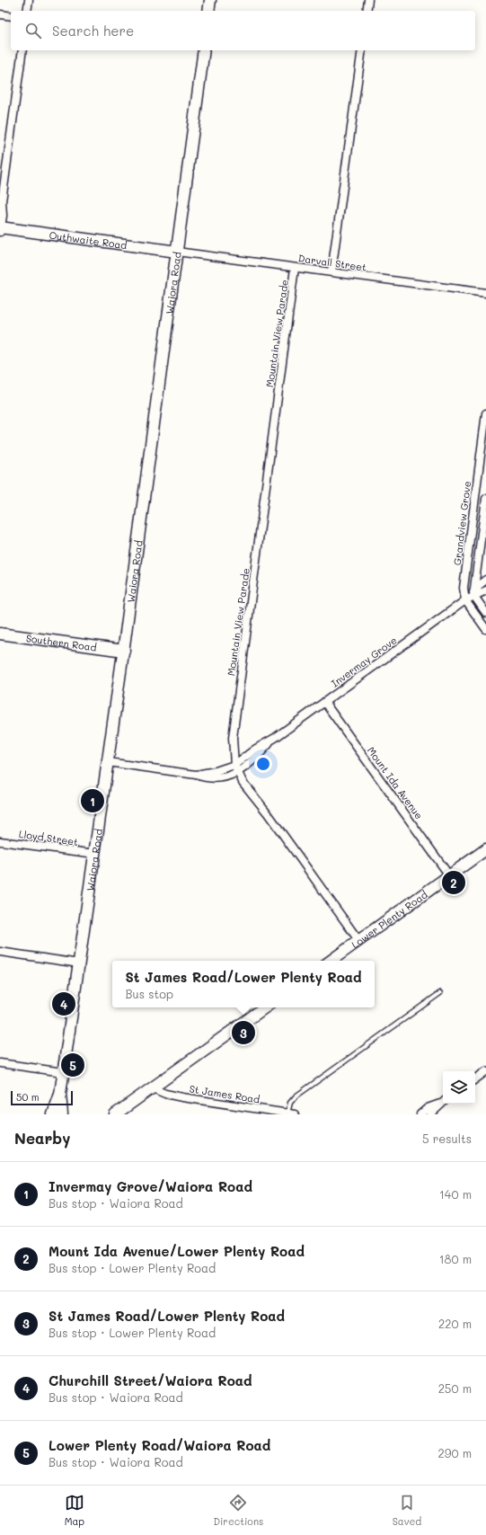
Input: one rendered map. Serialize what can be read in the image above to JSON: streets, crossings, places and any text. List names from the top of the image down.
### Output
{
  "streets": {
    "main road": [
      "Outhwaite Road",
      "Waiora Road",
      "Southern Road",
      "Lower Plenty Road"
    ],
    "street": [
      "Darvall Street",
      "Mountain View Parade",
      "Grandview Grove",
      "Invermay Grove",
      "Mount Ida Avenue",
      "Lloyd Street",
      "St James Road"
    ]
  },
  "crossings": [
    ["Outhwaite Road", "Darvall Street"],
    ["Outhwaite Road", "Waiora Road"],
    ["Darvall Street", "Waiora Road"],
    ["Darvall Street", "Mountain View Parade"],
    ["Waiora Road", "Southern Road"],
    ["Waiora Road", "Invermay Grove"],
    ["Waiora Road", "Lloyd Street"],
    ["Mountain View Parade", "Invermay Grove"],
    ["Mountain View Parade", "Lower Plenty Road"],
    ["Grandview Grove", "Invermay Grove"],
    ["Invermay Grove", "Mount Ida Avenue"],
    ["Mount Ida Avenue", "Lower Plenty Road"]
  ],
  "scale_bar": "50 m",
  "page": {
    "search": "Search here",
    "pins": [
      "1",
      "2",
      "4",
      "3",
      "5"
    ],
    "popup": ["St James Road/Lower Plenty Road", "Bus stop"],
    "scale": "50 m",
    "heading": ["Nearby", "5 results"],
    "list": [
      {
        "mark": "1",
        "name": "Invermay Grove/Waiora Road",
        "note": "Bus stop · Waiora Road",
        "value": "140 m"
      },
      {
        "mark": "2",
        "name": "Mount Ida Avenue/Lower Plenty Road",
        "note": "Bus stop · Lower Plenty Road",
        "value": "180 m"
      },
      {
        "mark": "3",
        "name": "St James Road/Lower Plenty Road",
        "note": "Bus stop · Lower Plenty Road",
        "value": "220 m"
      },
      {
        "mark": "4",
        "name": "Churchill Street/Waiora Road",
        "note": "Bus stop · Waiora Road",
        "value": "250 m"
      },
      {
        "mark": "5",
        "name": "Lower Plenty Road/Waiora Road",
        "note": "Bus stop · Waiora Road",
        "value": "290 m"
      }
    ],
    "nav": ["Map", "Directions", "Saved"]
  }
}
